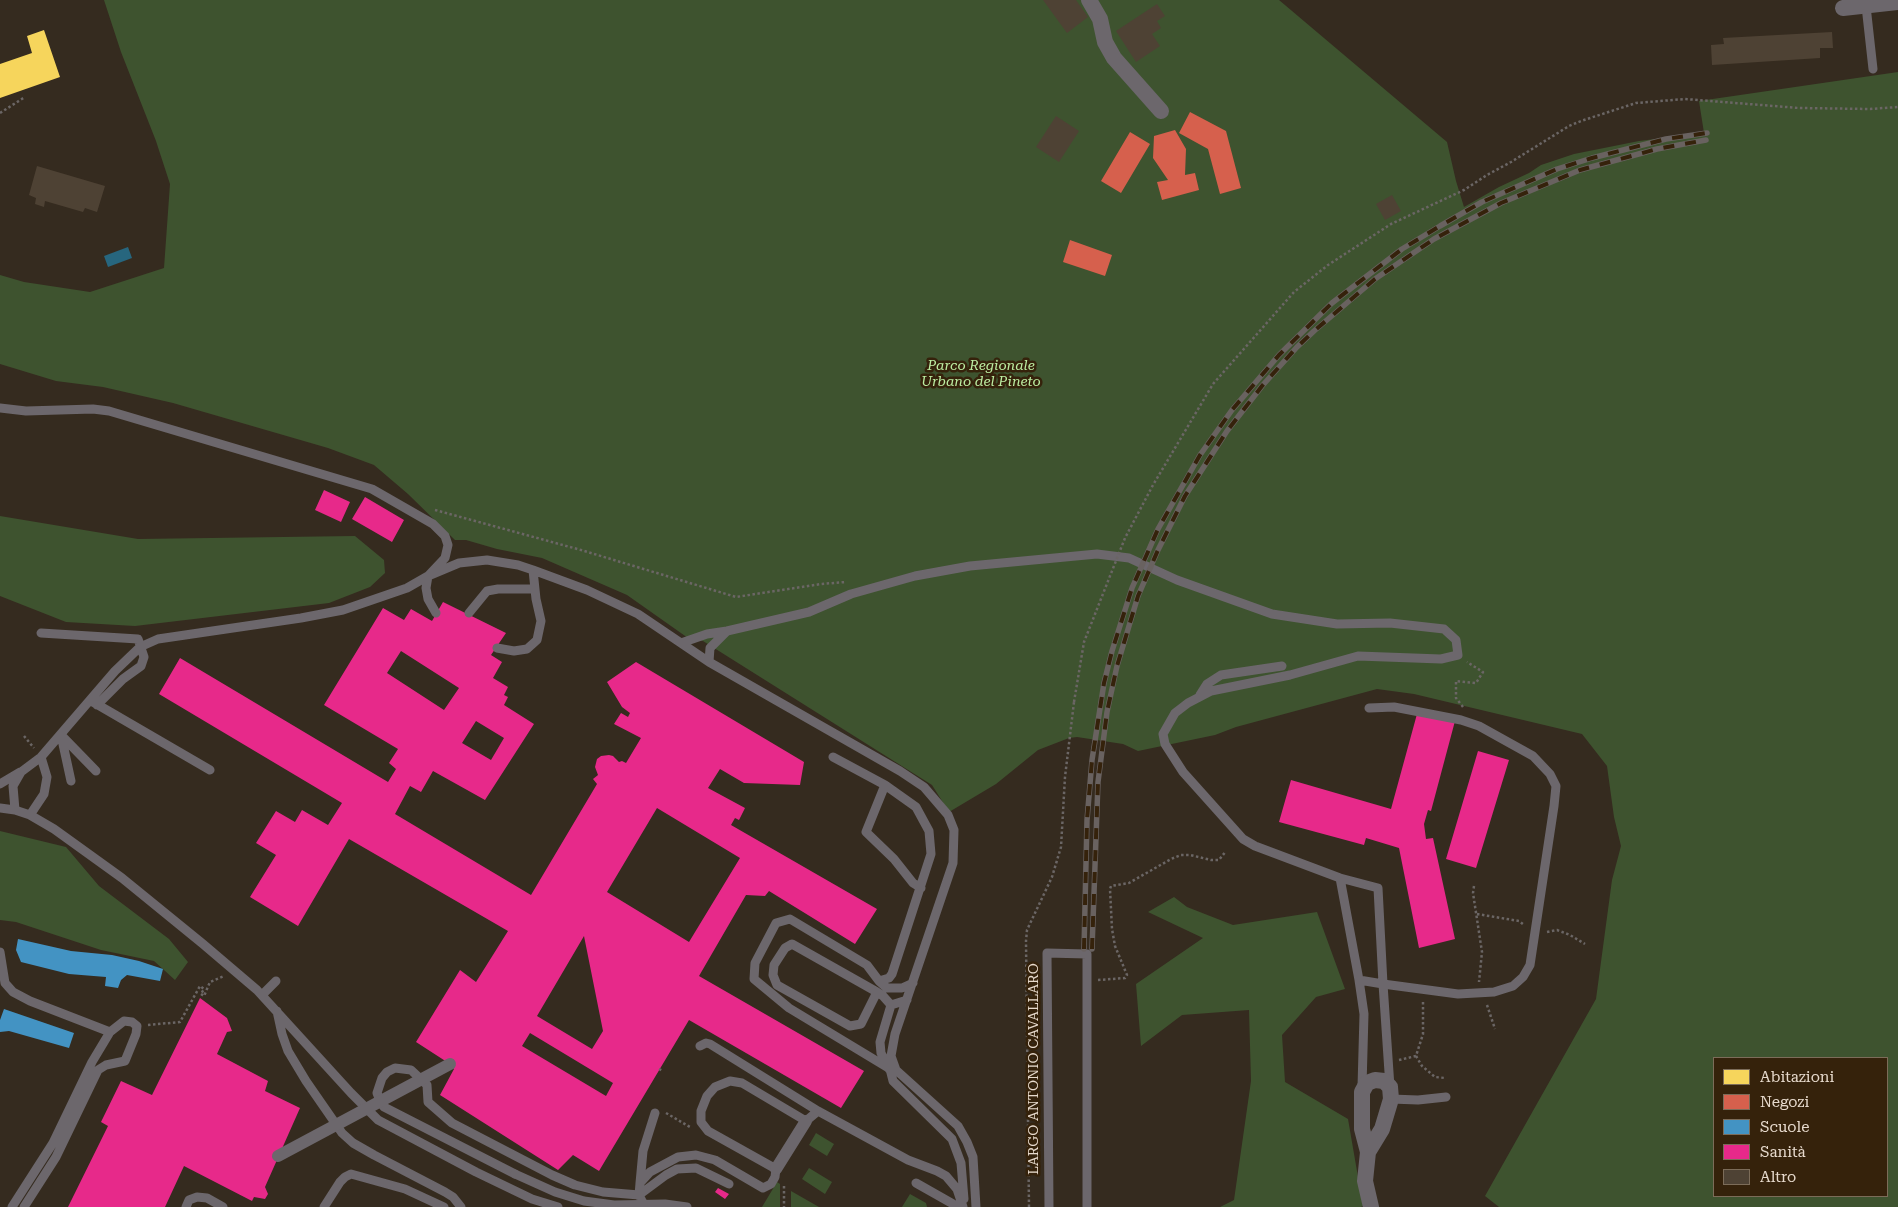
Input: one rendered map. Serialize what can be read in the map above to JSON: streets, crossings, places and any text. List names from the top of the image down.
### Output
{
  "streets": {
    "lane": ["LARGO ANTONIO CAVALLARO"]
  },
  "parks": ["Parco Regionale Urbano del Pineto"],
  "legend": [
    "Abitazioni",
    "Negozi",
    "Scuole",
    "Sanità",
    "Altro"
  ]
}
